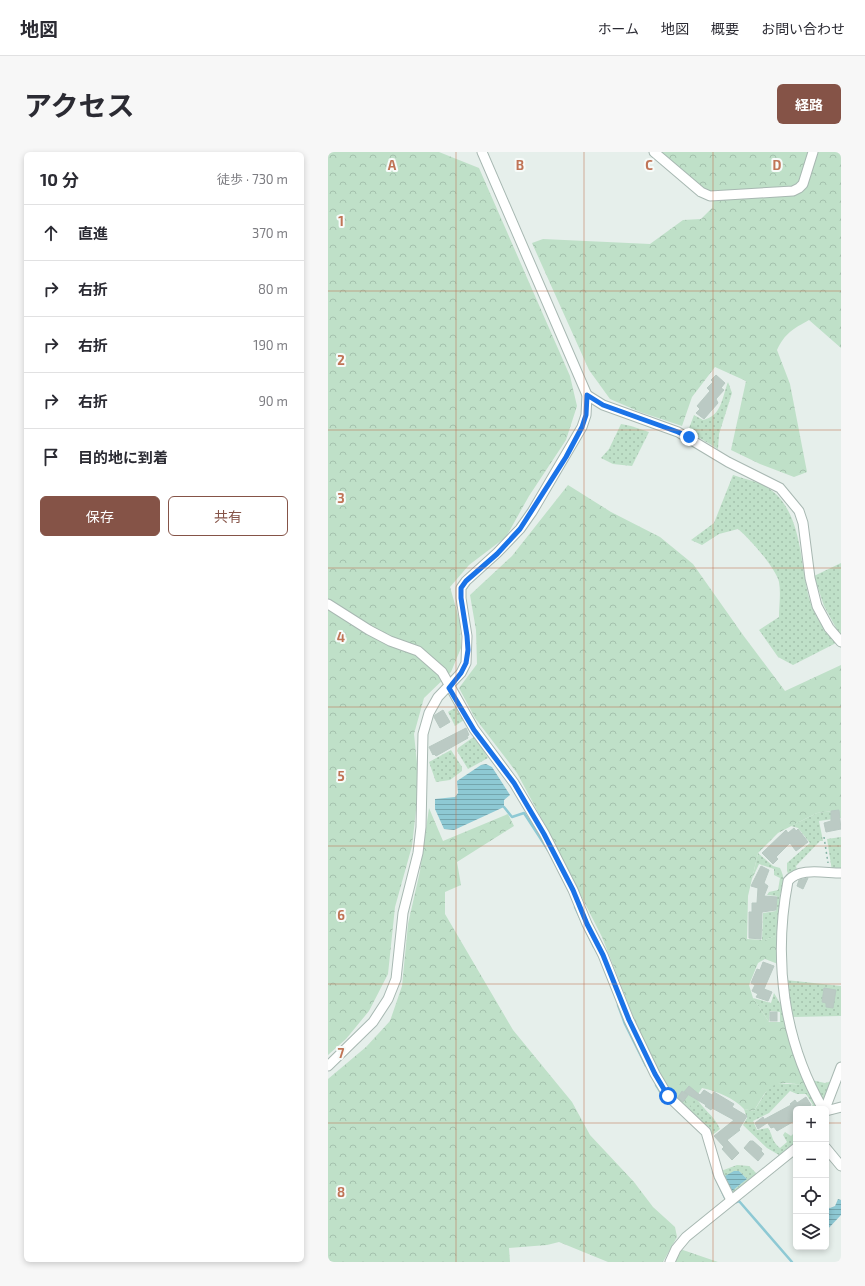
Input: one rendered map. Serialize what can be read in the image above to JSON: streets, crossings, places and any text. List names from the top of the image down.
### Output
{
  "page": {
    "header": "地図",
    "nav": [
      "ホーム",
      "地図",
      "概要",
      "お問い合わせ"
    ],
    "title": "アクセス",
    "buttons": [
      "経路",
      ["保存", "共有"]
    ],
    "heading": ["10 分", "徒歩 · 730 m"],
    "list": [
      ["直進", "370 m"],
      ["右折", "80 m"],
      ["右折", "190 m"],
      ["右折", "90 m"],
      "目的地に到着"
    ],
    "map_buttons": ["+", "−"]
  },
  "grid": {
    "columns": [
      "A",
      "B",
      "C",
      "D"
    ],
    "rows": [
      "1",
      "2",
      "3",
      "4",
      "5",
      "6",
      "7",
      "8"
    ]
  }
}
